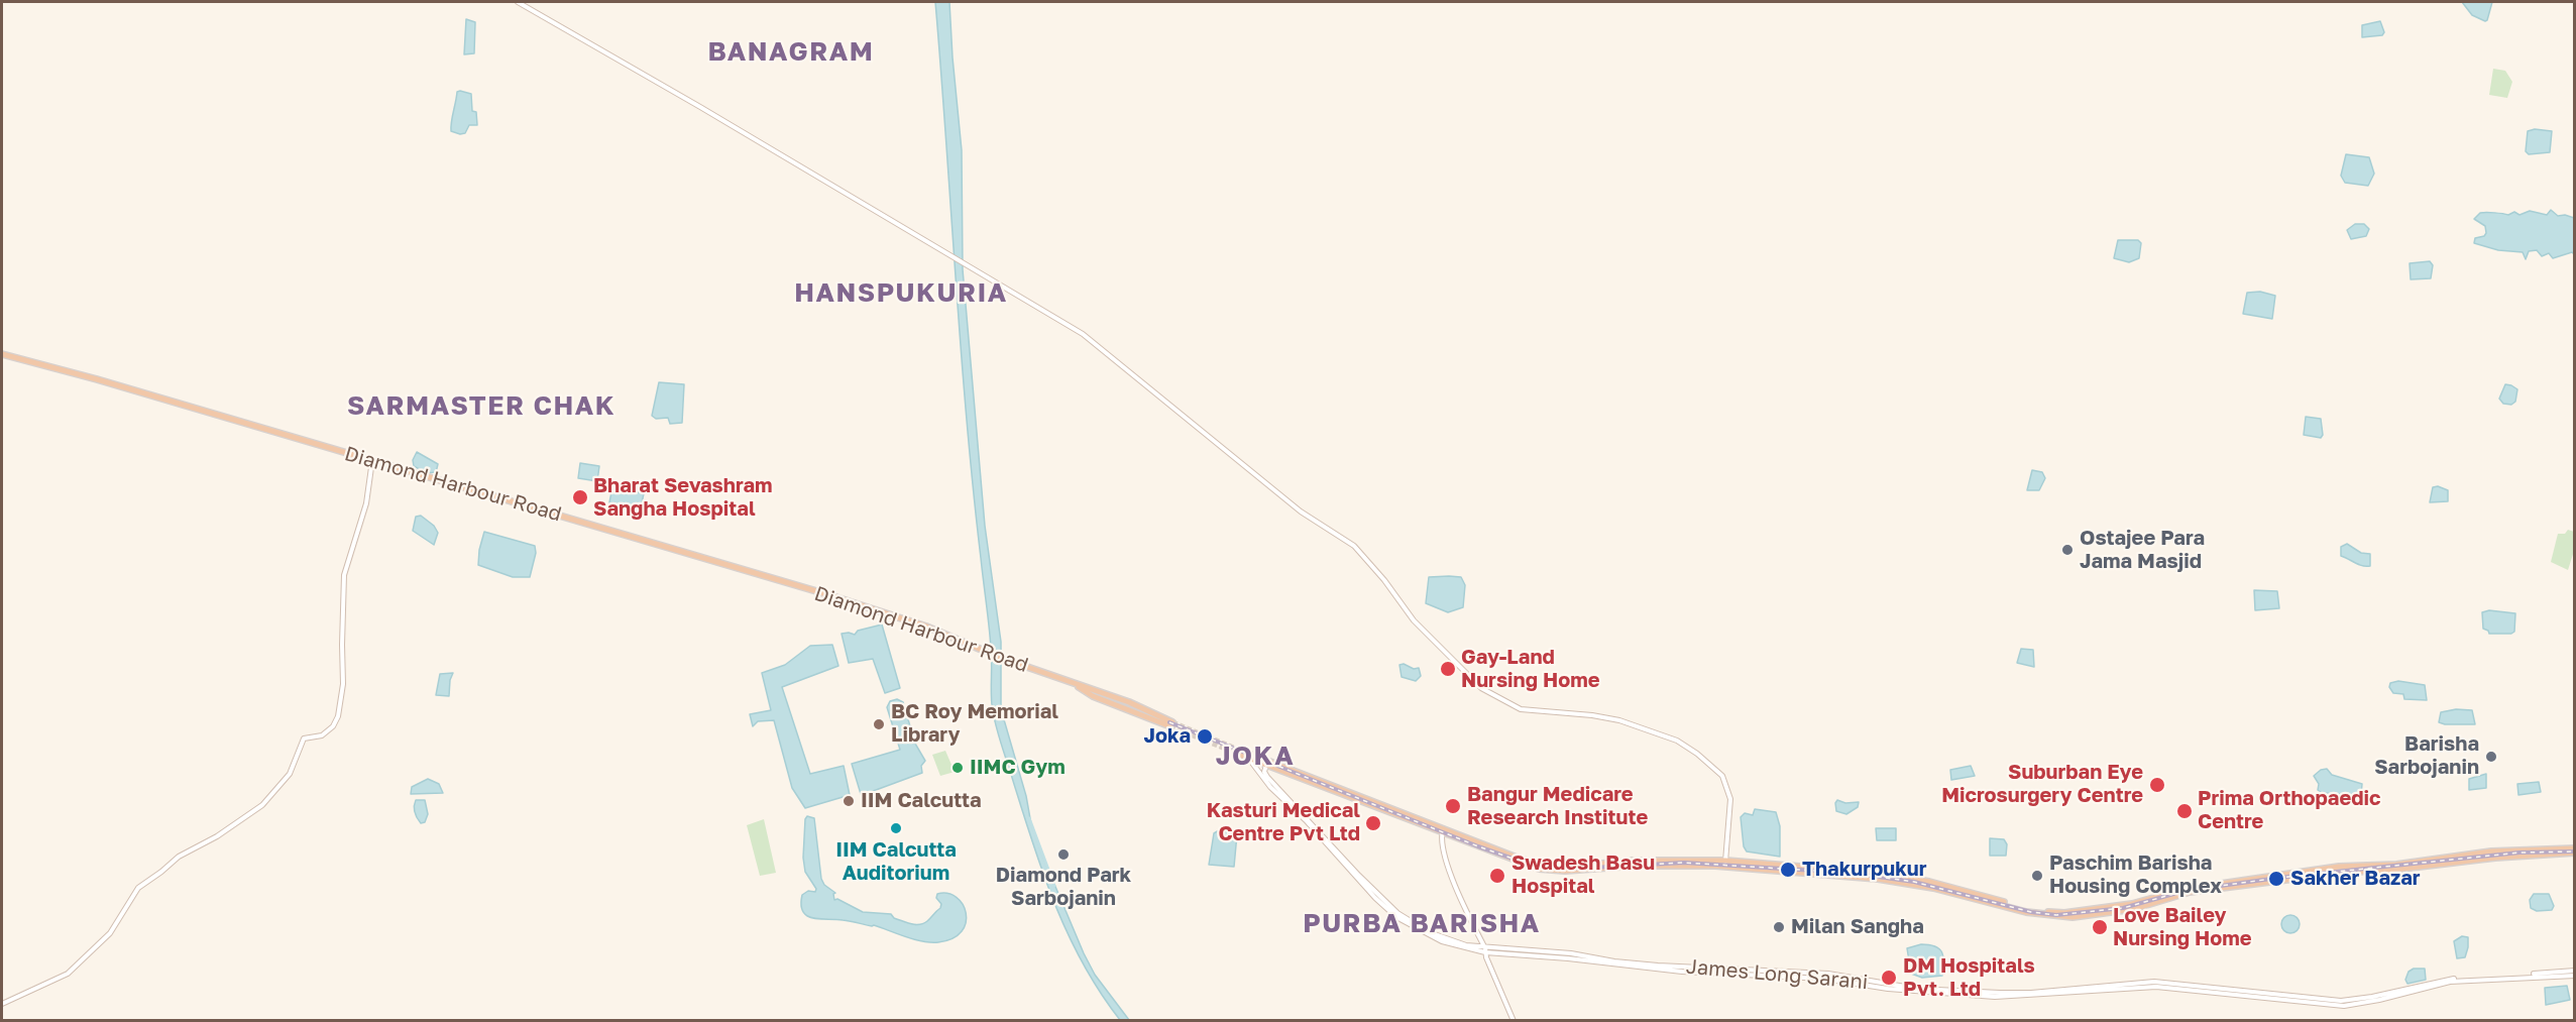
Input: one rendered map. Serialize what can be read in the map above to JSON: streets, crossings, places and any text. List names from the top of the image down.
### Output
{
  "streets": {
    "highway": ["Diamond Harbour Road"],
    "main road": ["James Long Sarani"]
  },
  "districts": [
    "BANAGRAM",
    "HANSPUKURIA",
    "SARMASTER CHAK",
    "JOKA",
    "PURBA BARISHA"
  ],
  "places": [
    "Bharat Sevashram Sangha Hospital",
    "Ostajee Para Jama Masjid",
    "Gay-Land Nursing Home",
    "BC Roy Memorial Library",
    "Joka",
    "Barisha Sarbojanin",
    "IIMC Gym",
    "Suburban Eye Microsurgery Centre",
    "IIM Calcutta",
    "Bangur Medicare Research Institute",
    "Prima Orthopaedic Centre",
    "Kasturi Medical Centre Pvt Ltd",
    "IIM Calcutta Auditorium",
    "Diamond Park Sarbojanin",
    "Thakurpukur",
    "Swadesh Basu Hospital",
    "Paschim Barisha Housing Complex",
    "Sakher Bazar",
    "Milan Sangha",
    "Love Bailey Nursing Home",
    "DM Hospitals Pvt. Ltd"
  ]
}
